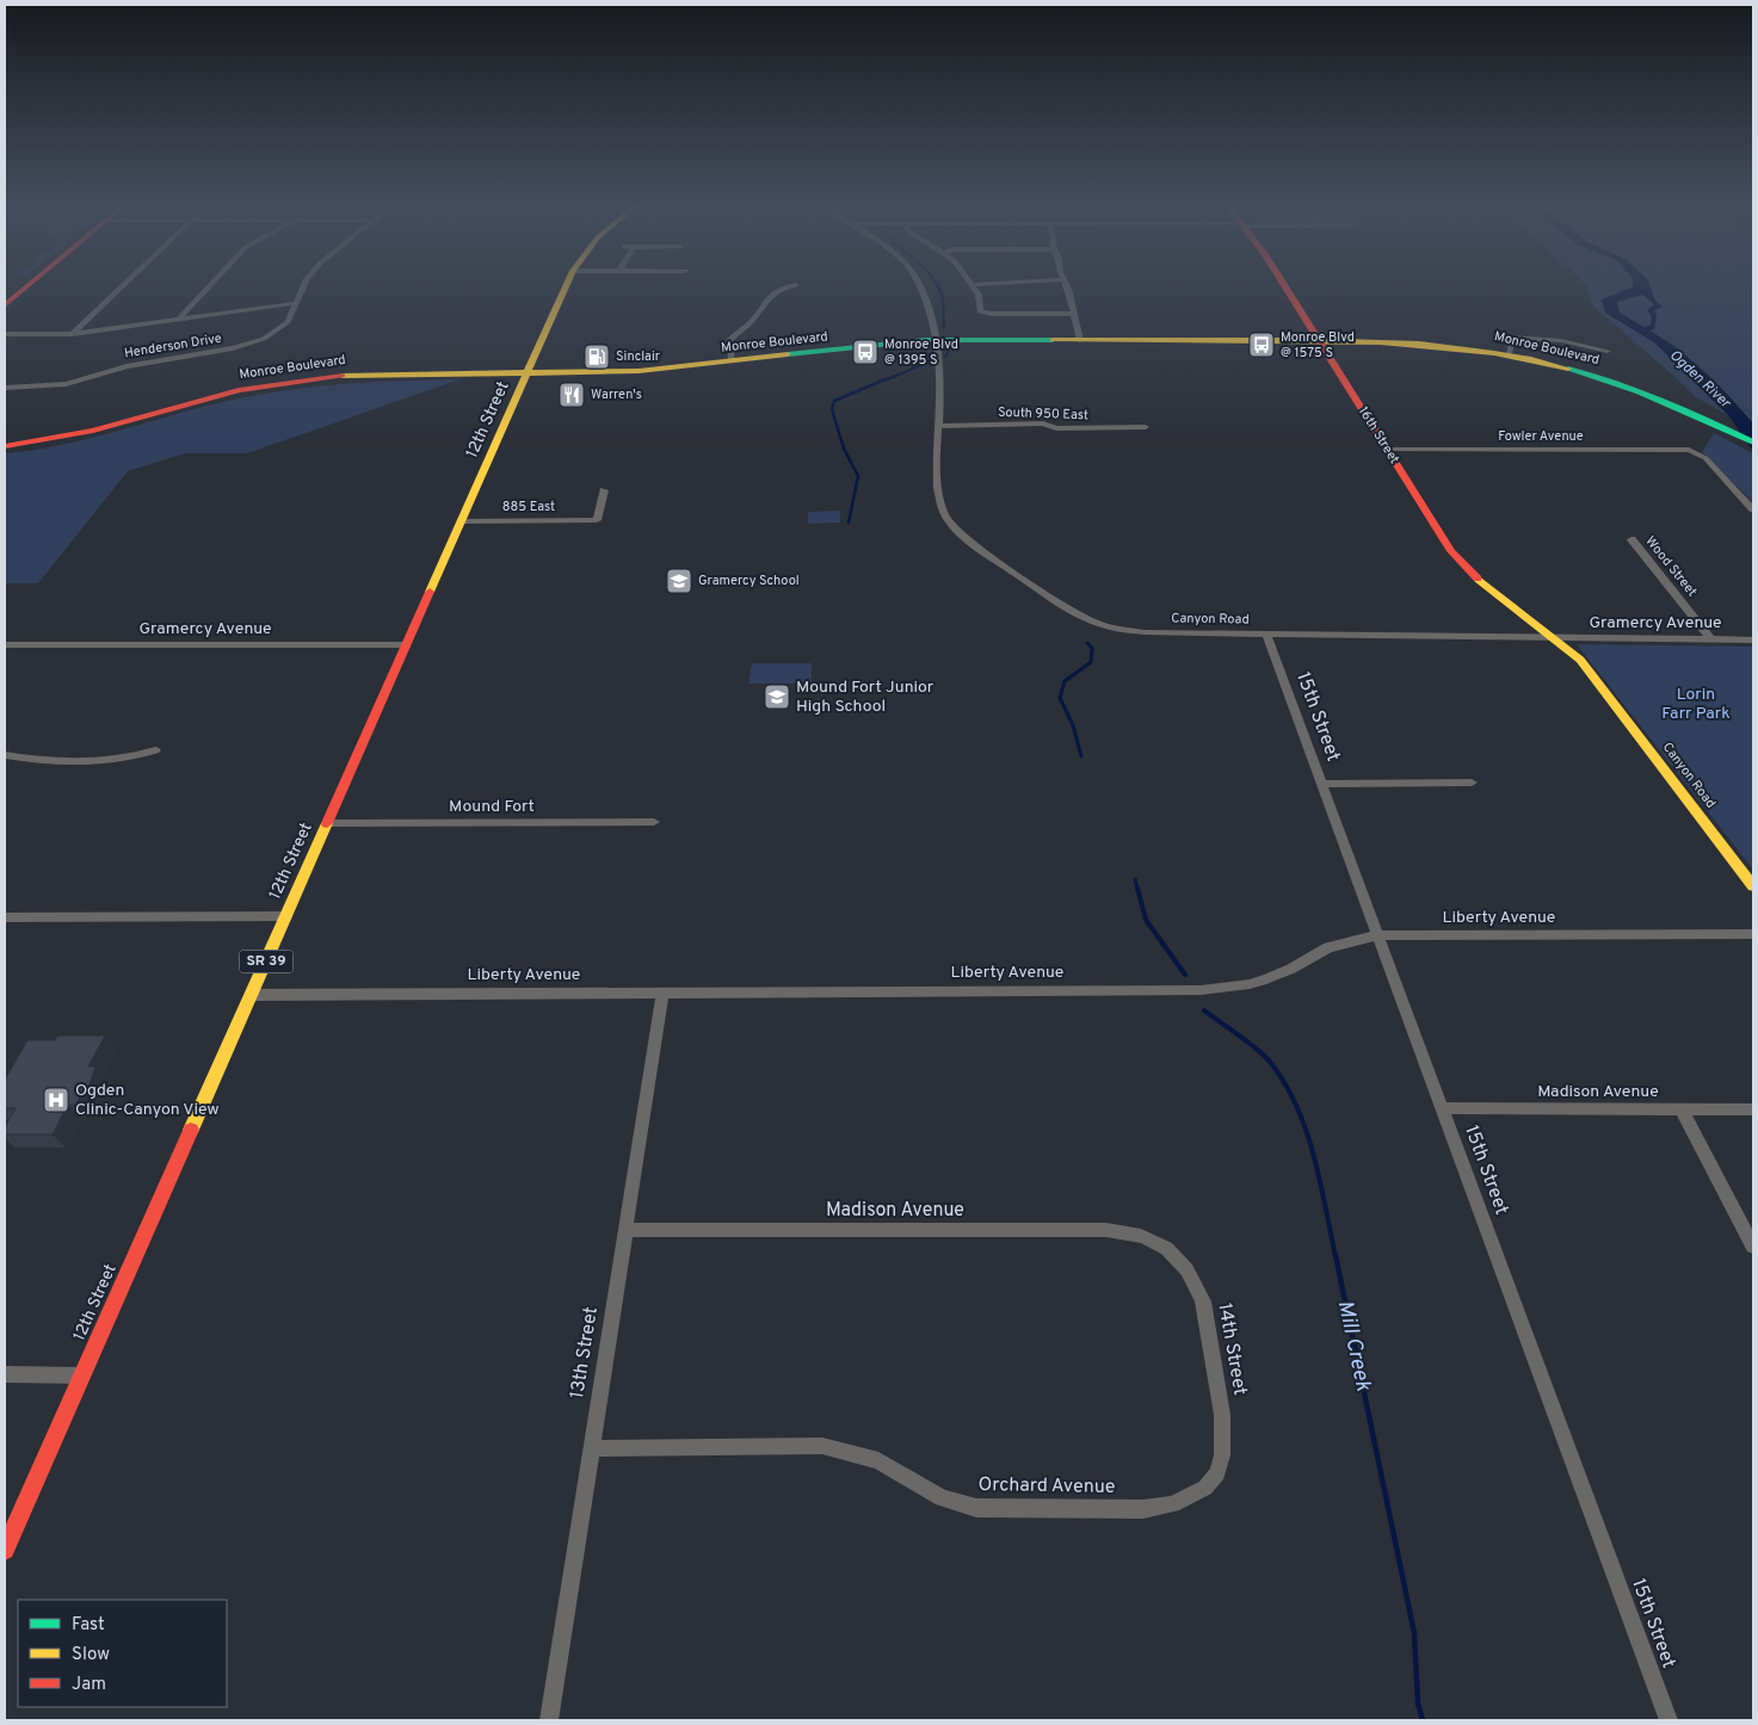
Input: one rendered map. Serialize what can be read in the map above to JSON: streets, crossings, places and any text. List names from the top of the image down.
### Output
{
  "streets": {
    "main road": [
      "Monroe Boulevard",
      "12th Street",
      "16th Street",
      "Canyon Road",
      "SR 39"
    ],
    "street": [
      "Henderson Drive",
      "South 950 East",
      "Fowler Avenue",
      "885 East",
      "Wood Street",
      "Gramercy Avenue",
      "15th Street",
      "Mound Fort",
      "Liberty Avenue",
      "Madison Avenue",
      "14th Street",
      "13th Street",
      "Orchard Avenue"
    ]
  },
  "crossings": [
    ["Monroe Boulevard", "12th Street"],
    ["Monroe Boulevard", "16th Street"],
    ["Monroe Boulevard", "Canyon Road"],
    ["South 950 East", "Canyon Road"],
    ["12th Street", "885 East"],
    ["12th Street", "Gramercy Avenue"],
    ["12th Street", "Mound Fort"],
    ["12th Street", "Liberty Avenue"],
    ["16th Street", "Fowler Avenue"],
    ["16th Street", "Canyon Road"],
    ["16th Street", "Gramercy Avenue"],
    ["Wood Street", "Gramercy Avenue"],
    ["Canyon Road", "Gramercy Avenue"],
    ["Canyon Road", "15th Street"],
    ["15th Street", "Liberty Avenue"],
    ["15th Street", "Madison Avenue"],
    ["Liberty Avenue", "13th Street"],
    ["Madison Avenue", "14th Street"],
    ["Madison Avenue", "13th Street"],
    ["14th Street", "Orchard Avenue"],
    ["13th Street", "Orchard Avenue"]
  ],
  "water": ["Ogden River", "Mill Creek"],
  "parks": ["Lorin Farr Park"],
  "places": {
    "bus stop": ["Monroe Blvd @ 1575 S", "Monroe Blvd @ 1395 S"],
    "fuel station": ["Sinclair"],
    "restaurant": ["Warren's"],
    "school or university": ["Gramercy School", "Mound Fort Junior High School"],
    "hospital": ["Ogden Clinic-Canyon View"]
  },
  "legend": ["Fast", "Slow", "Jam"]
}
